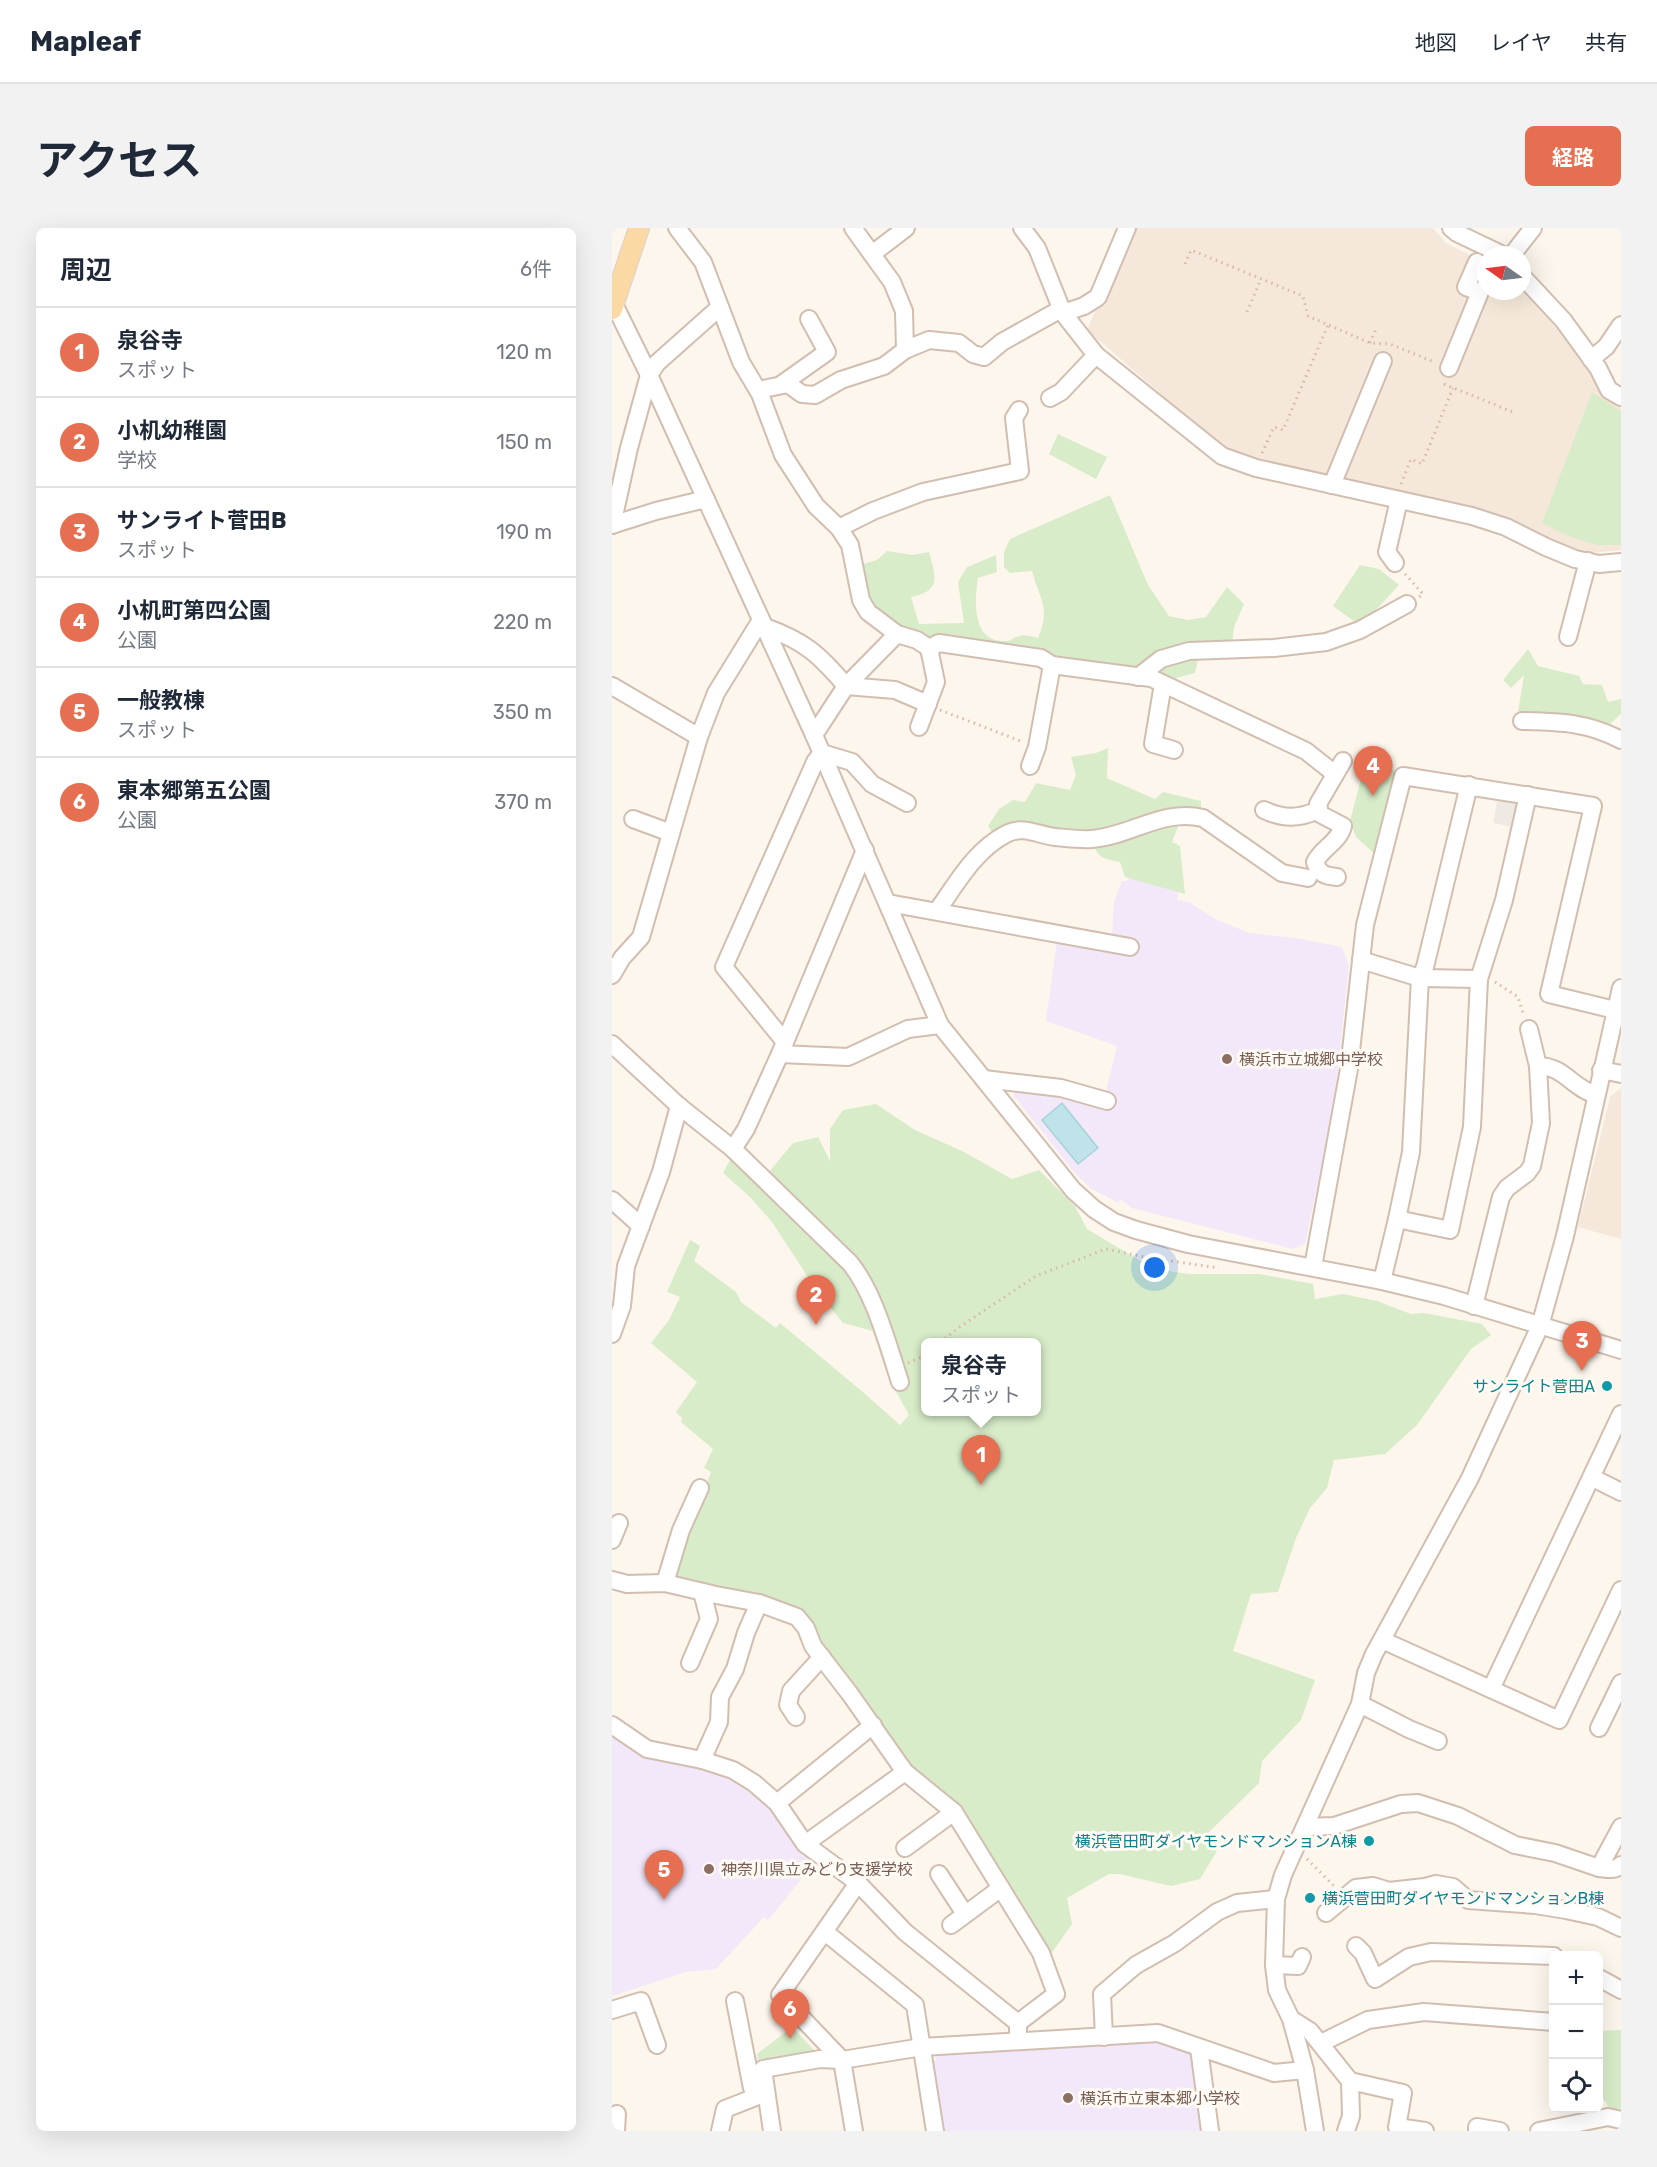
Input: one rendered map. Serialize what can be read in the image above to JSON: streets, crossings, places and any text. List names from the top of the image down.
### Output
{
  "places": [
    "横浜市立城郷中学校",
    "サンライト菅田A",
    "横浜菅田町ダイヤモンドマンションA棟",
    "神奈川県立みどり支援学校",
    "横浜菅田町ダイヤモンドマンションB棟",
    "横浜市立東本郷小学校"
  ],
  "north": "left",
  "page": {
    "header": "Mapleaf",
    "nav": ["地図", "レイヤ", "共有"],
    "title": "アクセス",
    "buttons": "経路",
    "heading": ["周辺", "6件"],
    "list": [
      {
        "mark": "1",
        "name": "泉谷寺",
        "note": "スポット",
        "value": "120 m"
      },
      {
        "mark": "2",
        "name": "小机幼稚園",
        "note": "学校",
        "value": "150 m"
      },
      {
        "mark": "3",
        "name": "サンライト菅田B",
        "note": "スポット",
        "value": "190 m"
      },
      {
        "mark": "4",
        "name": "小机町第四公園",
        "note": "公園",
        "value": "220 m"
      },
      {
        "mark": "5",
        "name": "一般教棟",
        "note": "スポット",
        "value": "350 m"
      },
      {
        "mark": "6",
        "name": "東本郷第五公園",
        "note": "公園",
        "value": "370 m"
      }
    ],
    "pins": [
      "4",
      "2",
      "3",
      "1",
      "5",
      "6"
    ],
    "popup": ["泉谷寺", "スポット"],
    "map_buttons": ["+", "−"]
  }
}
